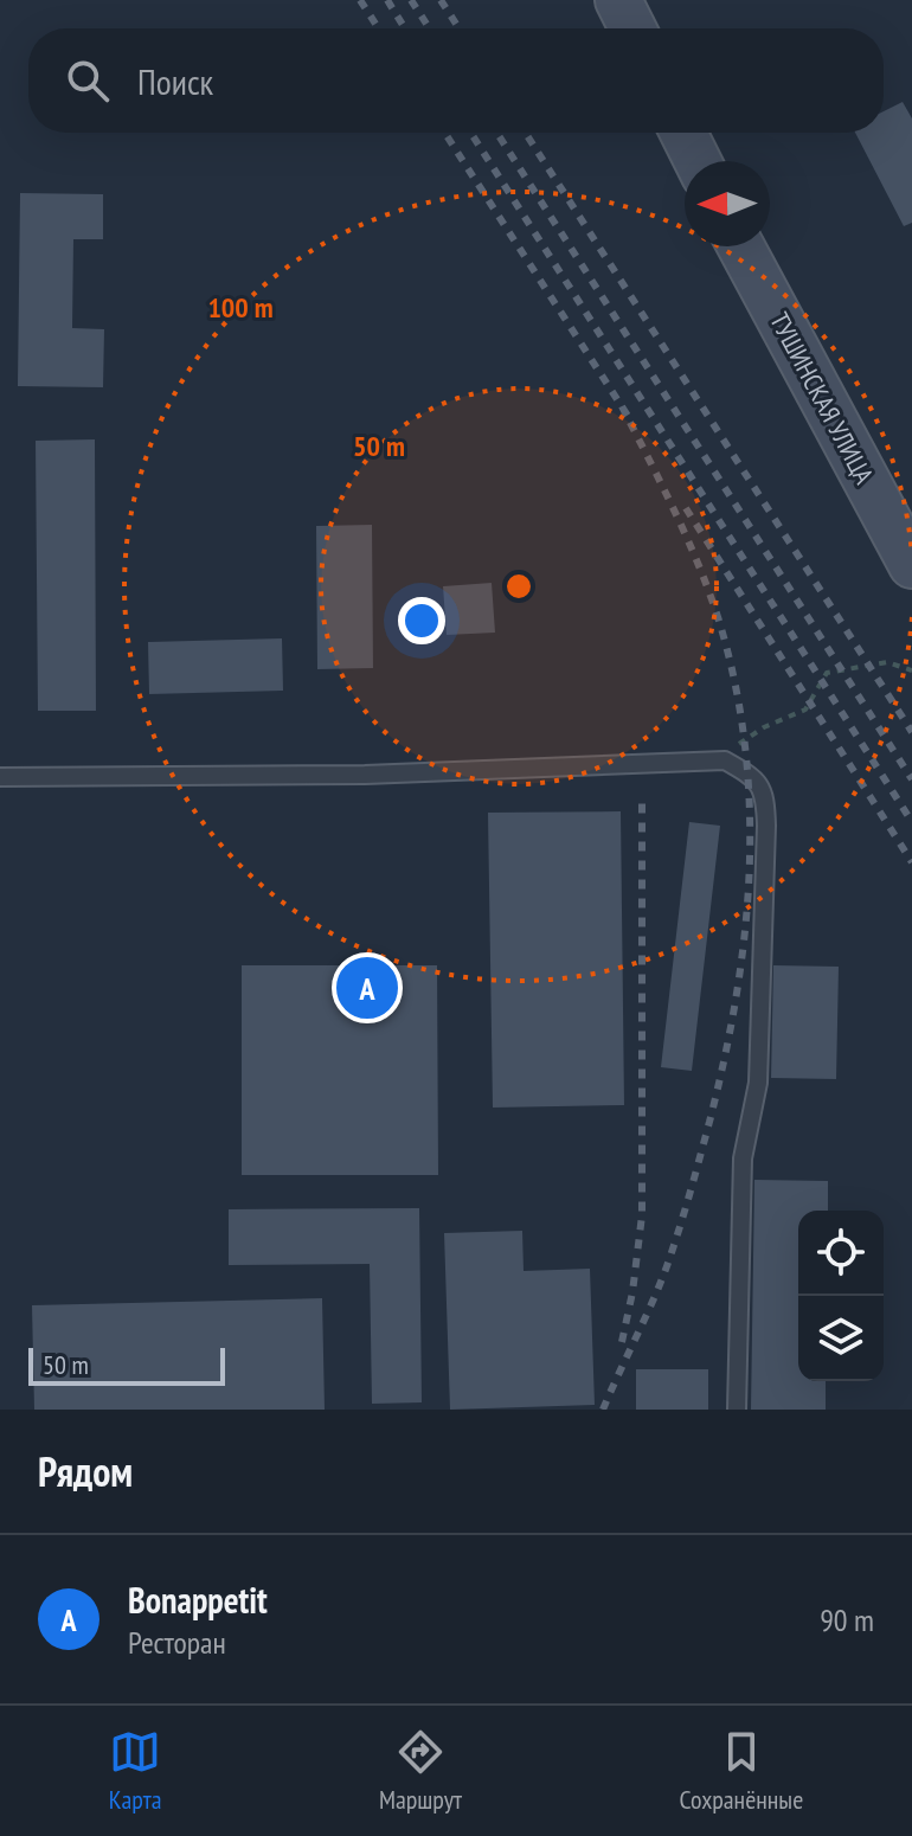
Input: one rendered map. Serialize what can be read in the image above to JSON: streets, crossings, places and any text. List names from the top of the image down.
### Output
{
  "streets": {
    "main road": ["ТУШИНСКАЯ УЛИЦА"]
  },
  "scale_bar": "50 m",
  "north": "left",
  "page": {
    "search": "Поиск",
    "pins": "A",
    "scale": "50 m",
    "heading": "Рядом",
    "list": [
      {
        "mark": "A",
        "name": "Bonappetit",
        "note": "Ресторан",
        "value": "90 m"
      }
    ],
    "nav": ["Карта", "Маршрут", "Сохранённые"]
  },
  "rings": ["100 m", "50 m"]
}
